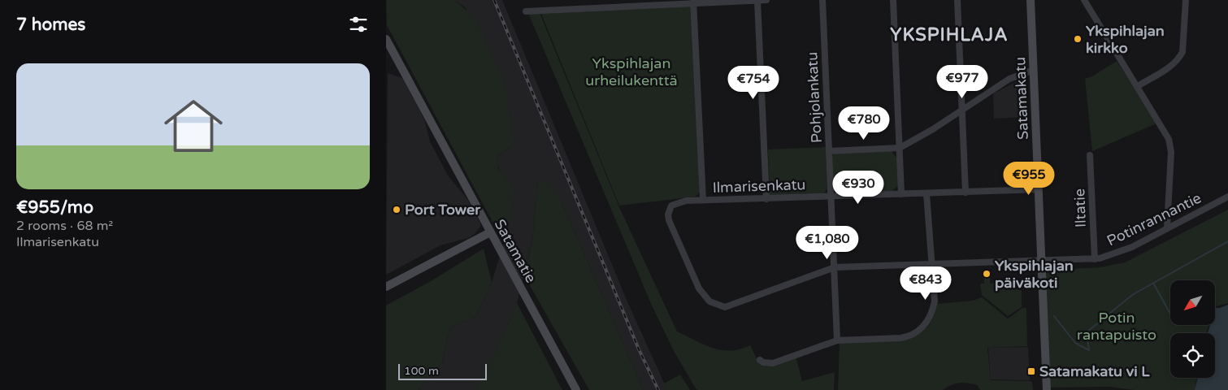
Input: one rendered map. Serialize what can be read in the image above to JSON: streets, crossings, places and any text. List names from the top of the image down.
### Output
{
  "streets": {
    "street": [
      "Pohjolankatu",
      "Satamakatu",
      "Ilmarisenkatu",
      "Iltatie",
      "Potinrannantie",
      "Satamatie"
    ]
  },
  "crossings": [
    ["Pohjolankatu", "Ilmarisenkatu"],
    ["Pohjolankatu", "Potinrannantie"],
    ["Satamakatu", "Ilmarisenkatu"],
    ["Satamakatu", "Potinrannantie"],
    ["Ilmarisenkatu", "Potinrannantie"],
    ["Iltatie", "Potinrannantie"]
  ],
  "districts": ["YKSPIHLAJA"],
  "parks": ["Ykspihlajan urheilukenttä", "Potin rantapuisto"],
  "places": {
    "other": ["Ykspihlajan kirkko", "Port Tower", "Ykspihlajan päiväkoti"],
    "transit": ["Satamakatu vi L"]
  },
  "scale_bar": "100 m",
  "north": "bottom left",
  "page": {
    "heading": "7 homes",
    "list": [
      {
        "name": "€955/mo",
        "note": "2 rooms · 68 m² · Ilmarisenkatu"
      }
    ],
    "price": [
      "€977",
      "€754",
      "€780",
      "€955",
      "€930",
      "€1,080",
      "€843"
    ],
    "scale": "100 m"
  }
}
